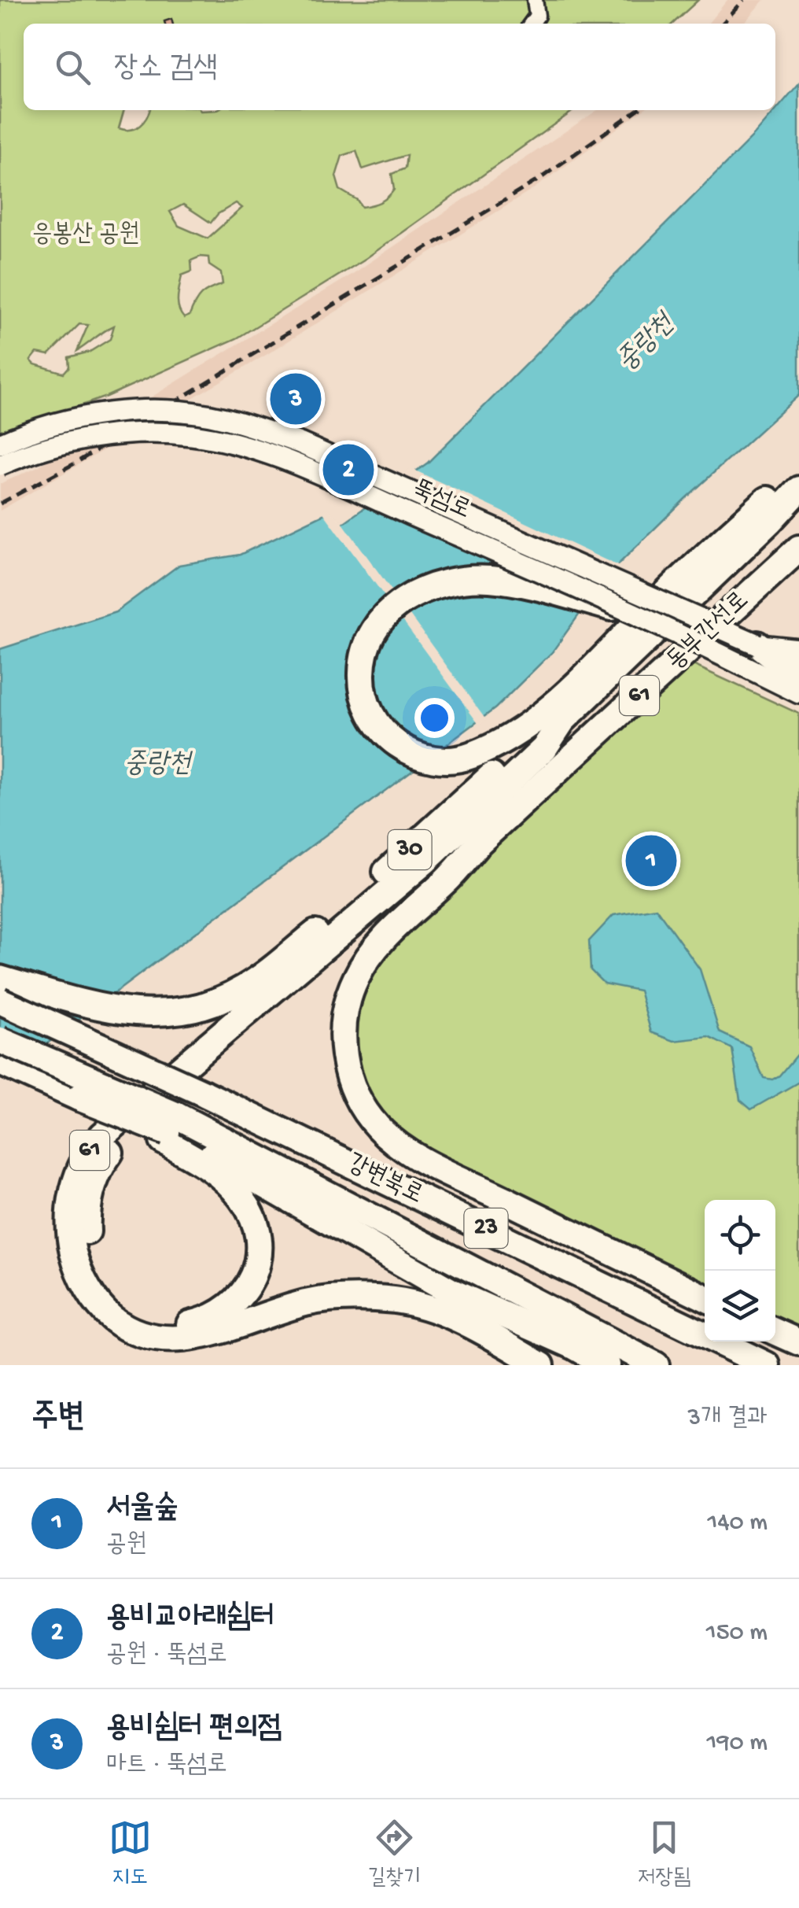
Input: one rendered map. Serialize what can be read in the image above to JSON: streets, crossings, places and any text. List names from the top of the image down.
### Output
{
  "streets": {
    "highway": [
      "동부간선로",
      "61",
      "30",
      "강변북로",
      "23"
    ],
    "main road": ["뚝섬로"]
  },
  "crossings": [
    ["동부간선로", "61"],
    ["동부간선로", "30"],
    ["61", "30"]
  ],
  "water": ["중랑천"],
  "parks": ["응봉산 공원"],
  "page": {
    "search": "장소 검색",
    "pins": ["3", "2", "1"],
    "heading": ["주변", "3개 결과"],
    "list": [
      {
        "mark": "1",
        "name": "서울숲",
        "note": "공원",
        "value": "140 m"
      },
      {
        "mark": "2",
        "name": "용비교아래쉼터",
        "note": "공원 · 뚝섬로",
        "value": "150 m"
      },
      {
        "mark": "3",
        "name": "용비쉼터 편의점",
        "note": "마트 · 뚝섬로",
        "value": "190 m"
      }
    ],
    "nav": ["지도", "길찾기", "저장됨"]
  }
}
